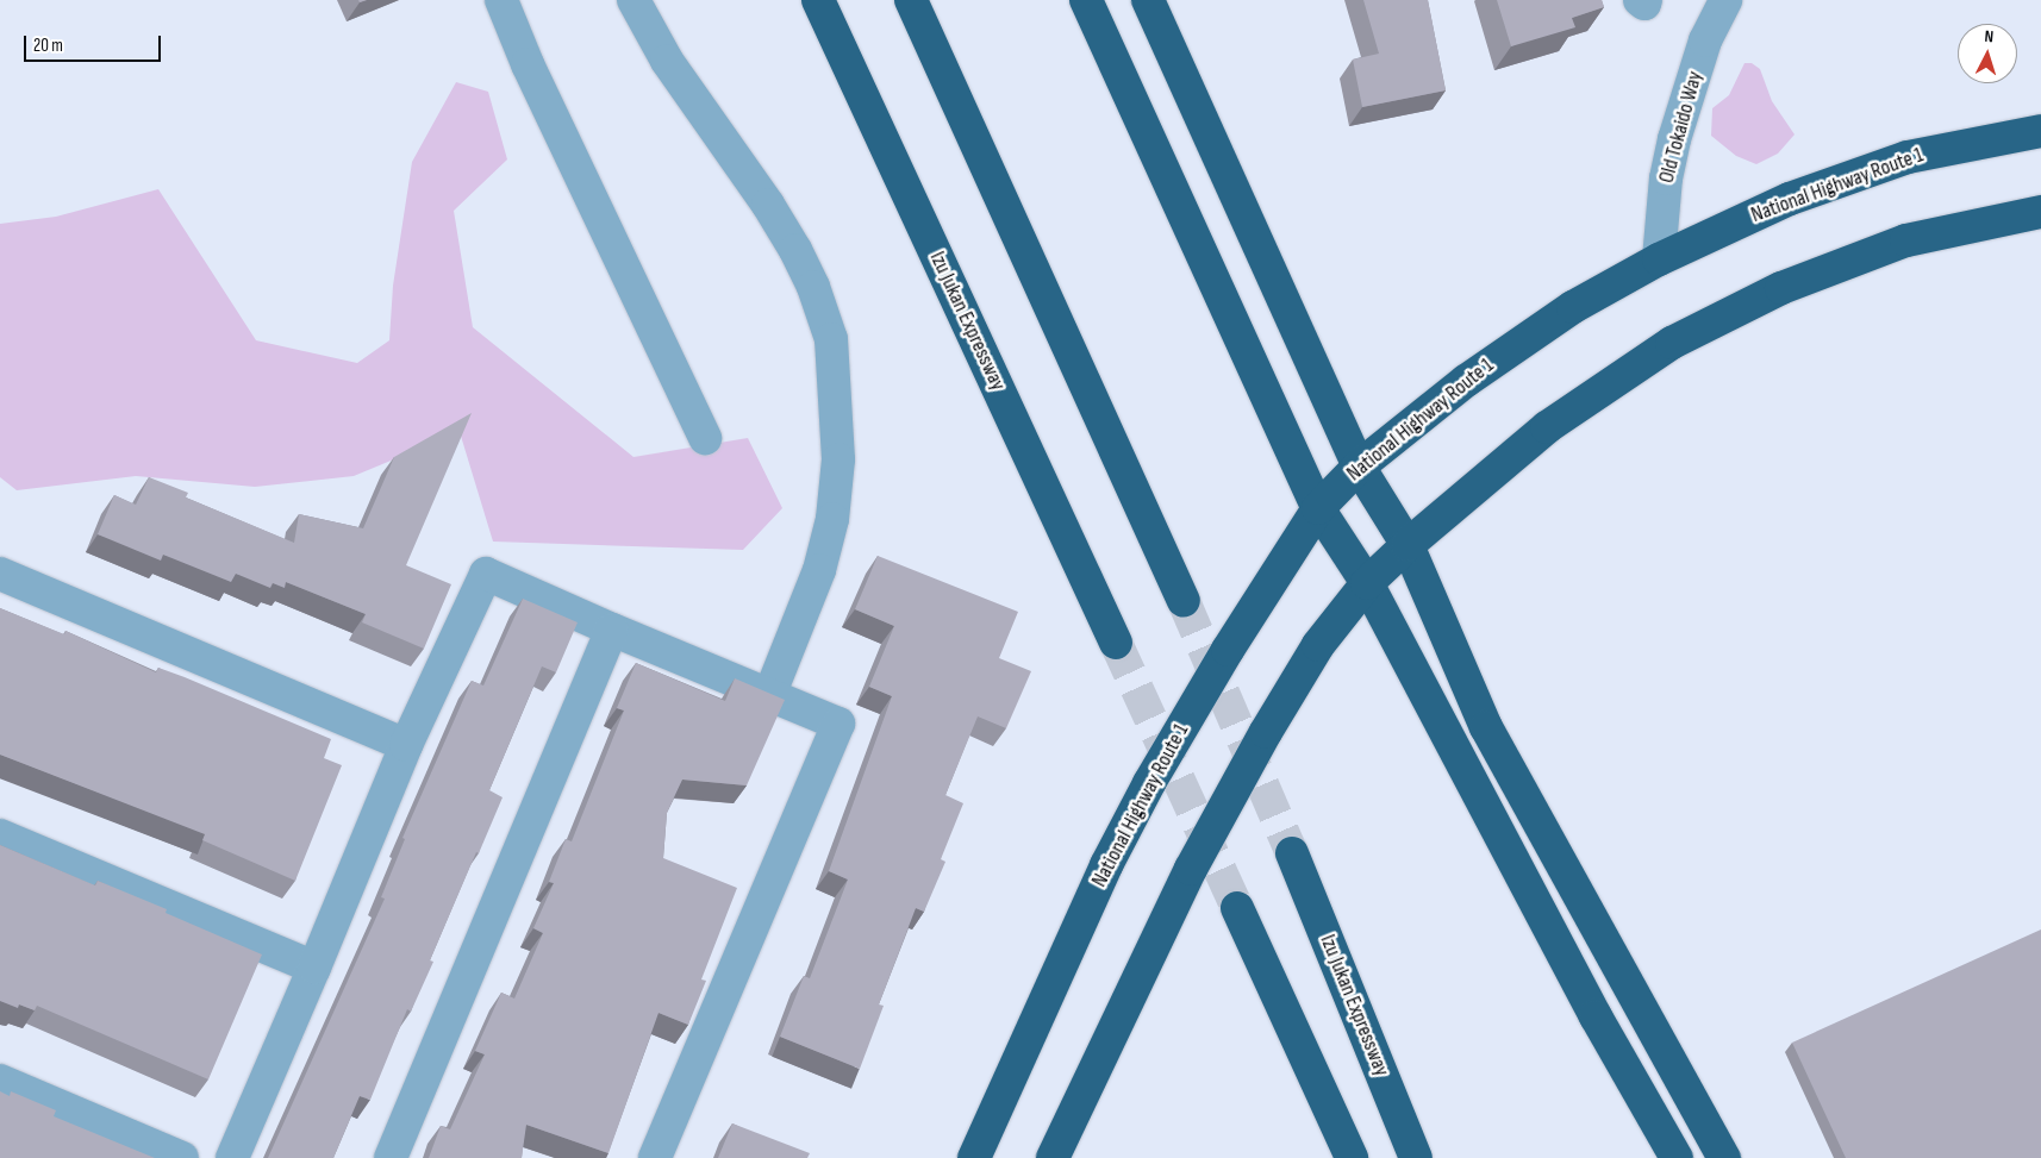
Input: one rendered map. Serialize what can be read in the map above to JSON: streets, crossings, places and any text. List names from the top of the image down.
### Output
{
  "streets": {
    "highway": ["National Highway Route 1", "Izu Jukan Expressway"],
    "street": ["Old Tokaido Way"]
  },
  "crossings": [
    ["Old Tokaido Way", "National Highway Route 1"]
  ],
  "scale_bar": "20 m",
  "north": "top"
}
